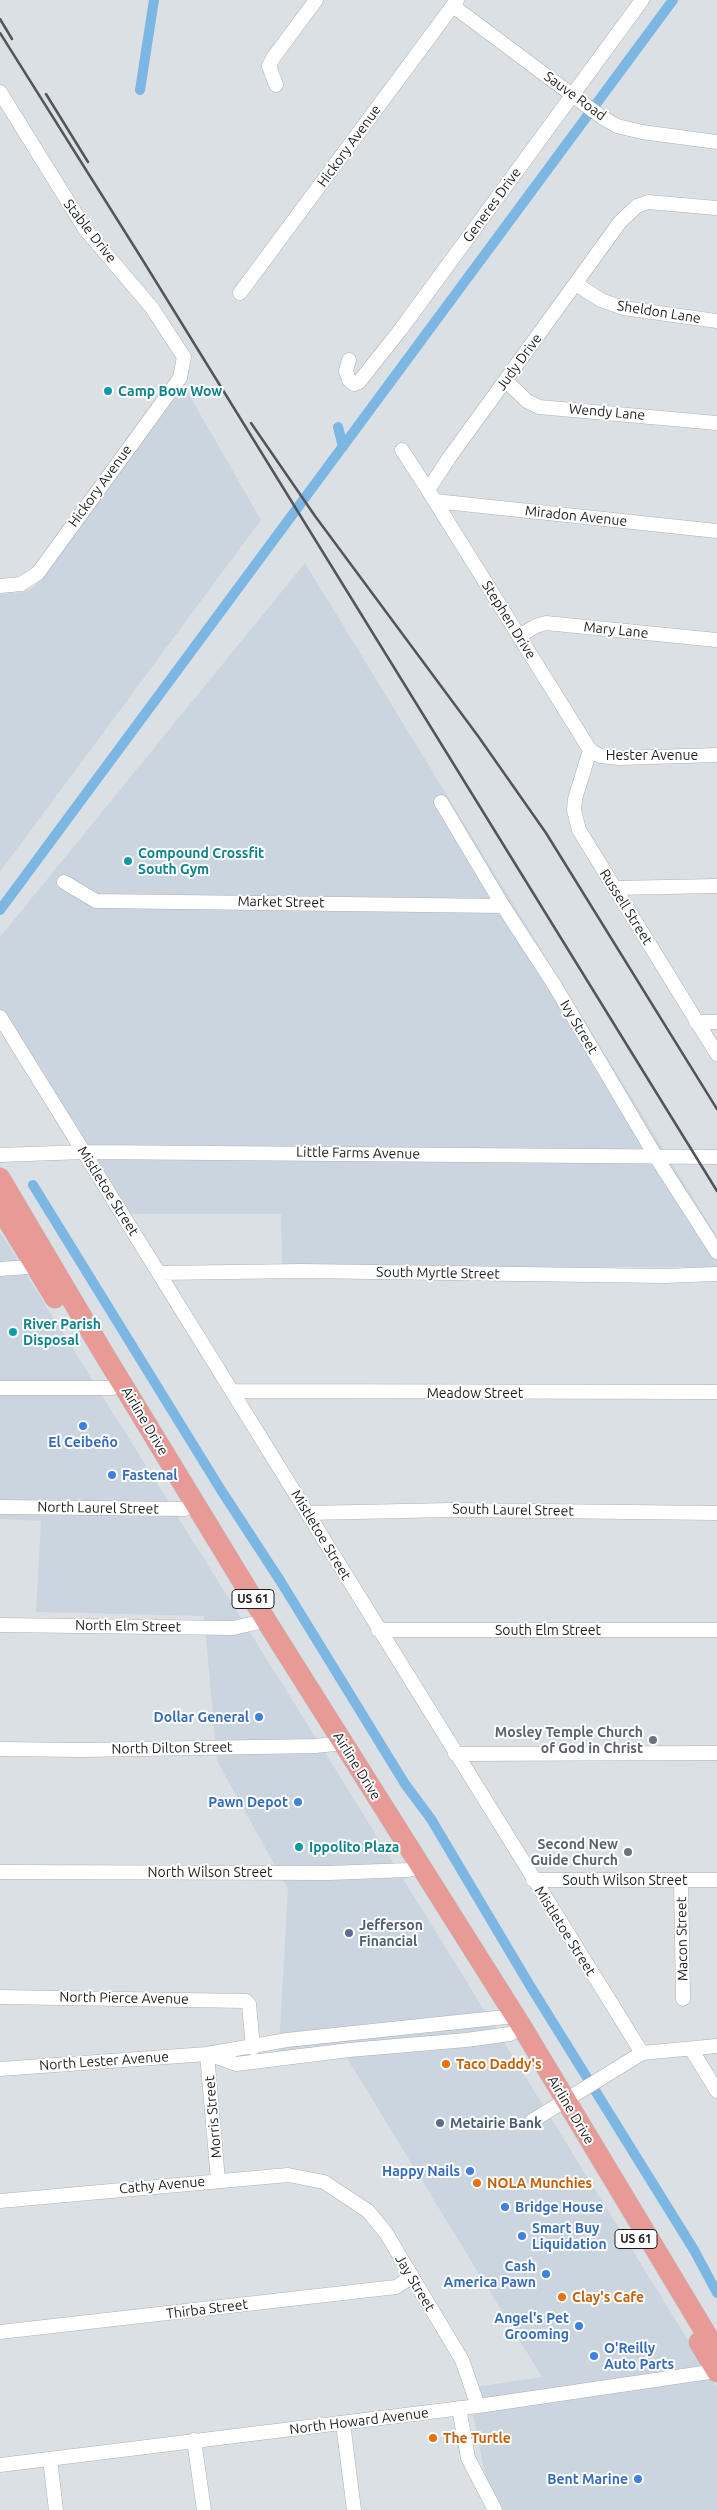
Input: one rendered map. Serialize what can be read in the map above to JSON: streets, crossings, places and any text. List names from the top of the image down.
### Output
{
  "streets": {
    "highway": ["Airline Drive", "US 61"],
    "street": [
      "Sauve Road",
      "Hickory Avenue",
      "Generes Drive",
      "Stable Drive",
      "Sheldon Lane",
      "Judy Drive",
      "Wendy Lane",
      "Miradon Avenue",
      "Stephen Drive",
      "Mary Lane",
      "Hester Avenue",
      "Market Street",
      "Russell Street",
      "Ivy Street",
      "Little Farms Avenue",
      "Mistletoe Street",
      "South Myrtle Street",
      "Meadow Street",
      "North Laurel Street",
      "South Laurel Street",
      "North Elm Street",
      "South Elm Street",
      "North Dilton Street",
      "North Wilson Street",
      "South Wilson Street",
      "Macon Street",
      "North Pierce Avenue",
      "North Lester Avenue",
      "Morris Street",
      "Cathy Avenue",
      "Jay Street",
      "Thirba Street",
      "North Howard Avenue"
    ]
  },
  "crossings": [
    ["Sauve Road", "Hickory Avenue"],
    ["Sauve Road", "Generes Drive"],
    ["Hickory Avenue", "Stable Drive"],
    ["Sheldon Lane", "Judy Drive"],
    ["Judy Drive", "Wendy Lane"],
    ["Judy Drive", "Miradon Avenue"],
    ["Judy Drive", "Stephen Drive"],
    ["Miradon Avenue", "Stephen Drive"],
    ["Stephen Drive", "Mary Lane"],
    ["Stephen Drive", "Hester Avenue"],
    ["Stephen Drive", "Russell Street"],
    ["Hester Avenue", "Russell Street"],
    ["Market Street", "Ivy Street"],
    ["Ivy Street", "Little Farms Avenue"],
    ["Little Farms Avenue", "Mistletoe Street"],
    ["Mistletoe Street", "South Myrtle Street"],
    ["Mistletoe Street", "Meadow Street"],
    ["Mistletoe Street", "South Laurel Street"],
    ["Mistletoe Street", "South Elm Street"],
    ["Mistletoe Street", "South Wilson Street"],
    ["Airline Drive", "North Laurel Street"],
    ["Airline Drive", "North Elm Street"],
    ["Airline Drive", "North Dilton Street"],
    ["Airline Drive", "North Wilson Street"],
    ["Airline Drive", "North Lester Avenue"],
    ["Airline Drive", "North Howard Avenue"],
    ["South Wilson Street", "Macon Street"],
    ["North Pierce Avenue", "North Lester Avenue"],
    ["North Lester Avenue", "Morris Street"],
    ["Morris Street", "Cathy Avenue"],
    ["Cathy Avenue", "Jay Street"],
    ["Jay Street", "Thirba Street"],
    ["Jay Street", "North Howard Avenue"]
  ],
  "places": [
    "Camp Bow Wow",
    "Compound Crossfit South Gym",
    "River Parish Disposal",
    "El Ceibeño",
    "Fastenal",
    "Dollar General",
    "Mosley Temple Church of God in Christ",
    "Pawn Depot",
    "Ippolito Plaza",
    "Second New Guide Church",
    "Jefferson Financial",
    "Taco Daddy's",
    "Metairie Bank",
    "Happy Nails",
    "NOLA Munchies",
    "Bridge House",
    "Smart Buy Liquidation",
    "Cash America Pawn",
    "Clay's Cafe",
    "Angel's Pet Grooming",
    "O'Reilly Auto Parts",
    "The Turtle",
    "Bent Marine"
  ]
}
